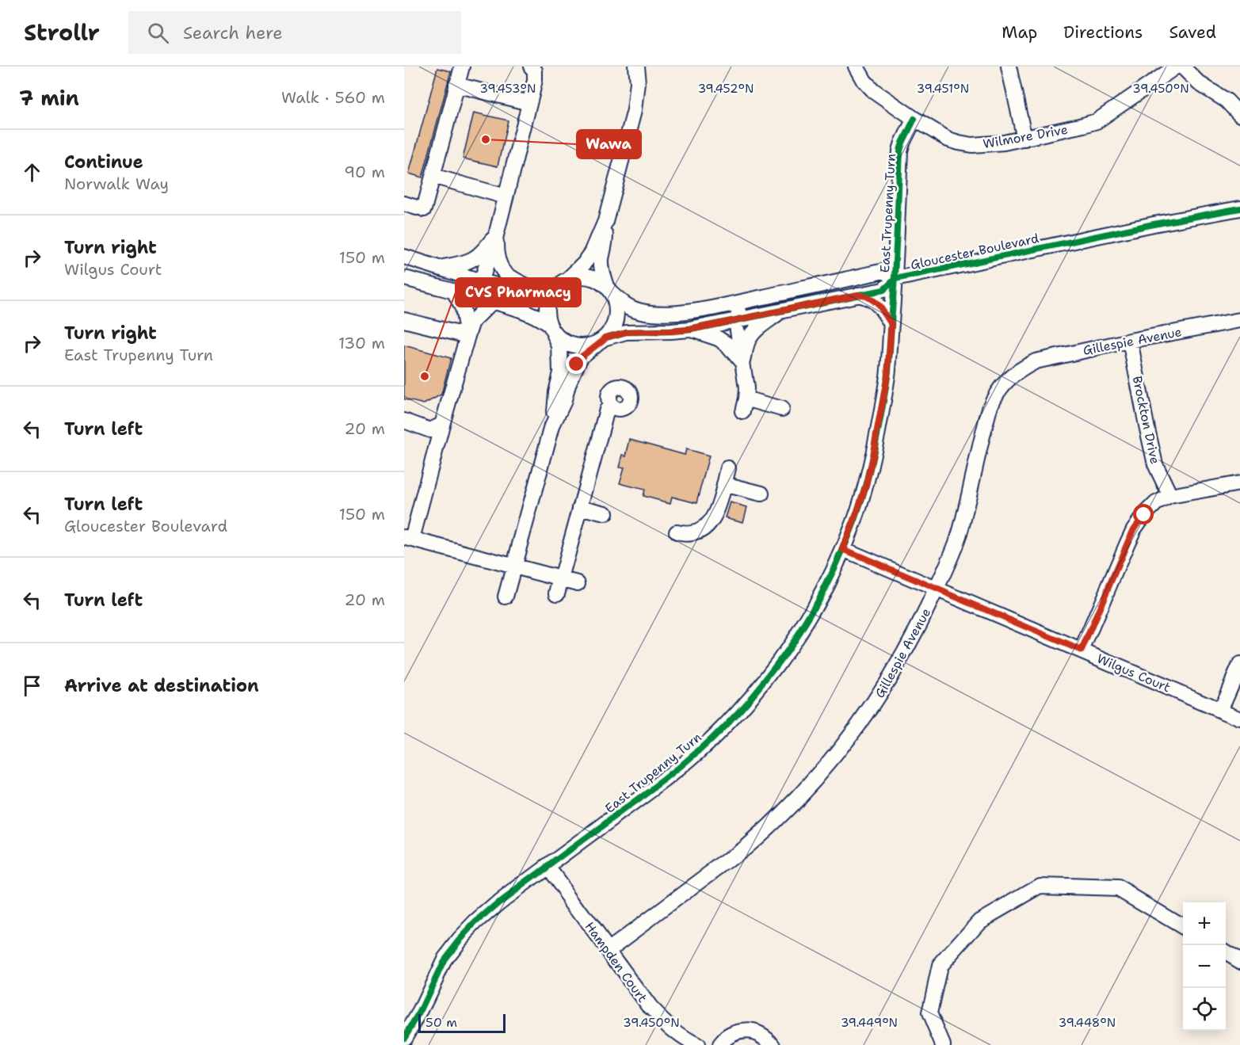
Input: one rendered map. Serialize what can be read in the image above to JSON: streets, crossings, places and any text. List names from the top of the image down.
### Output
{
  "streets": {
    "street": [
      "Wilmore Drive",
      "East Trupenny Turn",
      "Gloucester Boulevard",
      "Gillespie Avenue",
      "Brockton Drive",
      "Wilgus Court",
      "Hampden Court"
    ]
  },
  "crossings": [
    ["Wilmore Drive", "East Trupenny Turn"],
    ["East Trupenny Turn", "Gloucester Boulevard"],
    ["East Trupenny Turn", "Wilgus Court"],
    ["East Trupenny Turn", "Hampden Court"],
    ["Gillespie Avenue", "Brockton Drive"],
    ["Gillespie Avenue", "Wilgus Court"],
    ["Gillespie Avenue", "Hampden Court"]
  ],
  "places": ["Wawa", "CVS Pharmacy"],
  "scale_bar": "50 m",
  "page": {
    "header": "Strollr",
    "search": "Search here",
    "nav": ["Map", "Directions", "Saved"],
    "heading": ["7 min", "Walk · 560 m"],
    "list": [
      ["Continue", "Norwalk Way", "90 m"],
      ["Turn right", "Wilgus Court", "150 m"],
      ["Turn right", "East Trupenny Turn", "130 m"],
      ["Turn left", "20 m"],
      ["Turn left", "Gloucester Boulevard", "150 m"],
      ["Turn left", "20 m"],
      "Arrive at destination"
    ],
    "map_buttons": ["+", "−"],
    "scale": "50 m"
  },
  "coordinates": [
    "39.453°N",
    "39.452°N",
    "39.451°N",
    "39.450°N",
    "39.449°N",
    "39.448°N"
  ]
}
